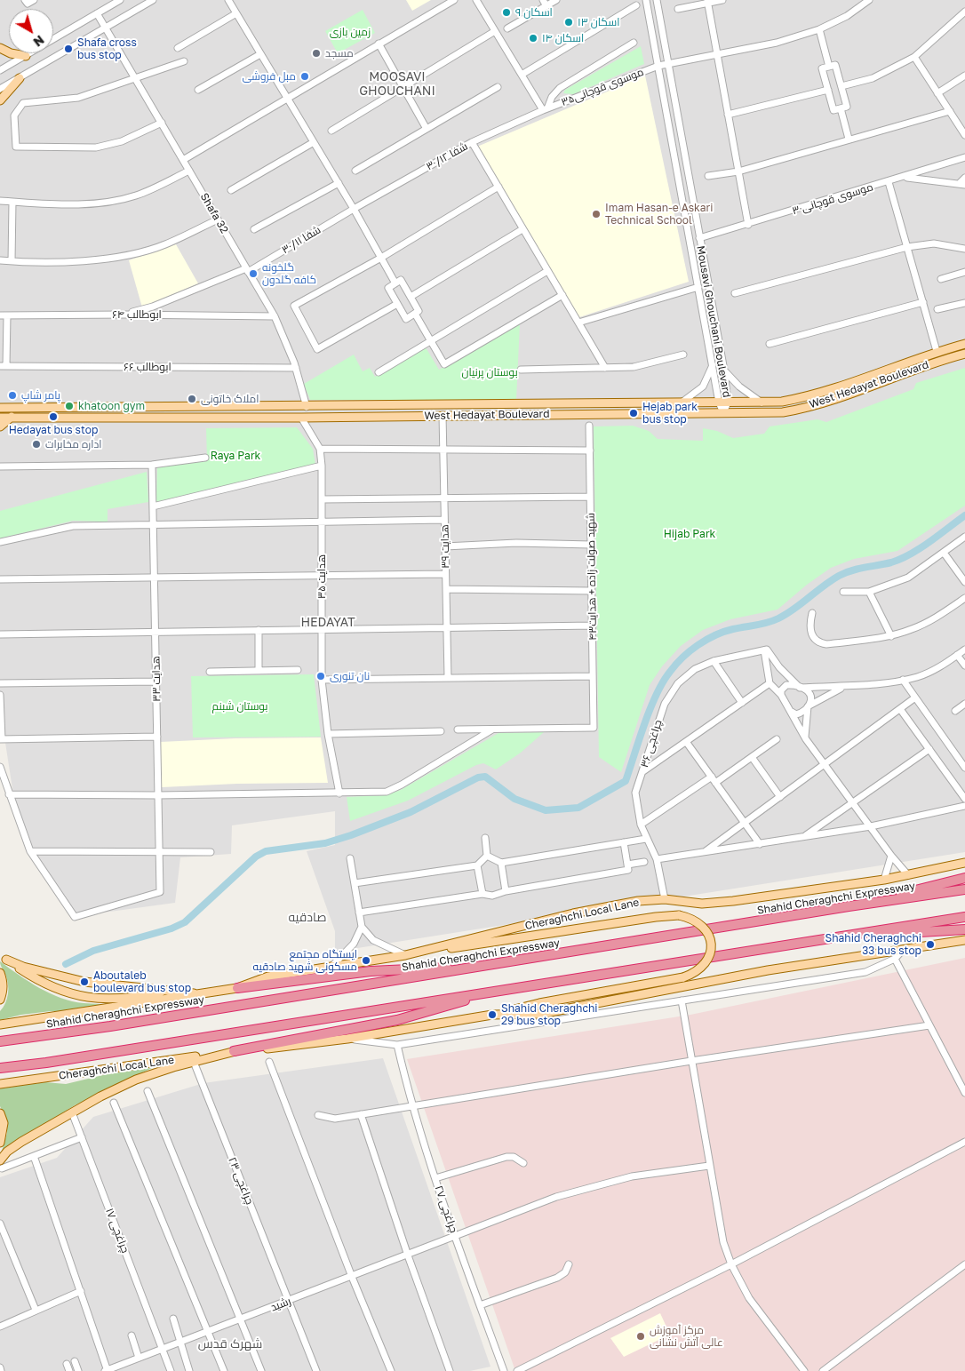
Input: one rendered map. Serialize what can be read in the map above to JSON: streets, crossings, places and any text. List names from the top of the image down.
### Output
{
  "streets": {
    "highway": ["Shahid Cheraghchi Expressway"],
    "main road": ["West Hedayat Boulevard", "Cheraghchi Local Lane"],
    "street": [
      "موسوی قوچانی۳۵",
      "شفا ۳۰/۱۲",
      "موسوی قوچانی۳۰",
      "Shafa 32",
      "شفا ۳۰/۱۱",
      "ابوطالب ۶۴",
      "Mousavi Ghouchani Boulevard",
      "ابوطالب ۶۶",
      "هدایت ۳۹",
      "هدایت ۳۵",
      "شهید صولت زاده + هدایت۴۳",
      "هدایت ۳۳",
      "چراغچی ۳۶",
      "چراغچی ۲۳",
      "چراغچی ۲۷",
      "چراغچی ۱۷",
      "رشید"
    ]
  },
  "crossings": [
    ["موسوی قوچانی۳۵", "شفا ۳۰/۱۲"],
    ["موسوی قوچانی۳۵", "Mousavi Ghouchani Boulevard"],
    ["شفا ۳۰/۱۲", "شفا ۳۰/۱۱"],
    ["موسوی قوچانی۳۰", "Mousavi Ghouchani Boulevard"],
    ["Shafa 32", "شفا ۳۰/۱۱"],
    ["Shafa 32", "ابوطالب ۶۴"],
    ["Shafa 32", "ابوطالب ۶۶"],
    ["Shafa 32", "West Hedayat Boulevard"],
    ["شفا ۳۰/۱۱", "ابوطالب ۶۴"],
    ["Mousavi Ghouchani Boulevard", "West Hedayat Boulevard"],
    ["West Hedayat Boulevard", "هدایت ۳۹"],
    ["West Hedayat Boulevard", "هدایت ۳۵"],
    ["چراغچی ۳۶", "Cheraghchi Local Lane"],
    ["چراغچی ۲۳", "رشید"],
    ["چراغچی ۲۷", "رشید"],
    ["چراغچی ۱۷", "رشید"]
  ],
  "districts": [
    "MOOSAVI GHOUCHANI",
    "HEDAYAT",
    "صادقیه",
    "شهرک قدس"
  ],
  "parks": [
    "زمین بازی",
    "بوستان پرنیان",
    "Raya Park",
    "Hijab Park",
    "بوستان شبنم"
  ],
  "places": [
    "اسکان ۹",
    "اسکان ۱۳",
    "اسکان ۱۴",
    "Shafa cross bus stop",
    "مسجد",
    "مبل فروشی",
    "Imam Hasan-e Askari Technical School",
    "گلخونه کافه گلدون",
    "پامر شاپ",
    "املاک خاتونی",
    "khatoon gym",
    "Hejab park bus stop",
    "Hedayat bus stop",
    "اداره مخابرات",
    "نان تنوری",
    "Shahid Cheraghchi 33 bus stop",
    "ایستگاه مجتمع مسکونی شهید صادقیه",
    "Aboutaleb boulevard bus stop",
    "Shahid Cheraghchi 29 bus stop",
    "مرکز آموزش عالی آتش نشانی"
  ],
  "north": "bottom right"
}
